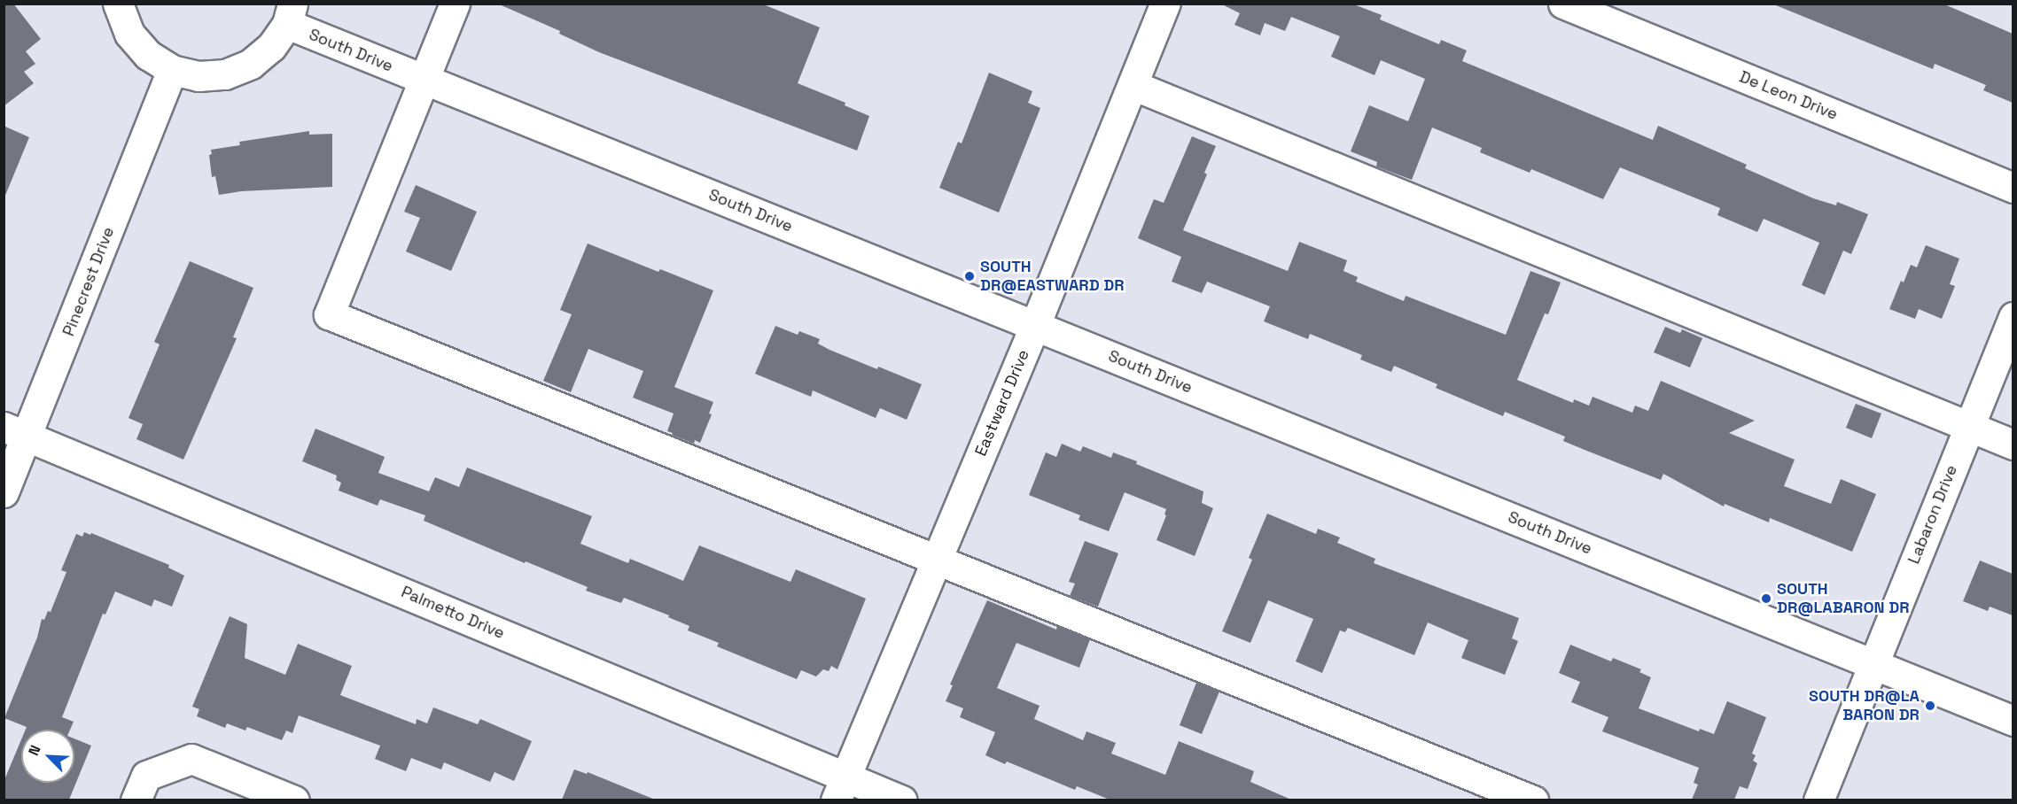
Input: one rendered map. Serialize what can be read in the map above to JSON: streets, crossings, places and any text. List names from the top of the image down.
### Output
{
  "streets": {
    "street": [
      "South Drive",
      "De Leon Drive",
      "Pinecrest Drive",
      "Eastward Drive",
      "Labaron Drive",
      "Palmetto Drive"
    ]
  },
  "crossings": [
    ["South Drive", "Eastward Drive"],
    ["South Drive", "Labaron Drive"],
    ["Pinecrest Drive", "Palmetto Drive"],
    ["Eastward Drive", "Palmetto Drive"]
  ],
  "places": ["SOUTH DR@EASTWARD DR", "SOUTH DR@LABARON DR", "SOUTH DR@LA BARON DR"],
  "north": "top left"
}
